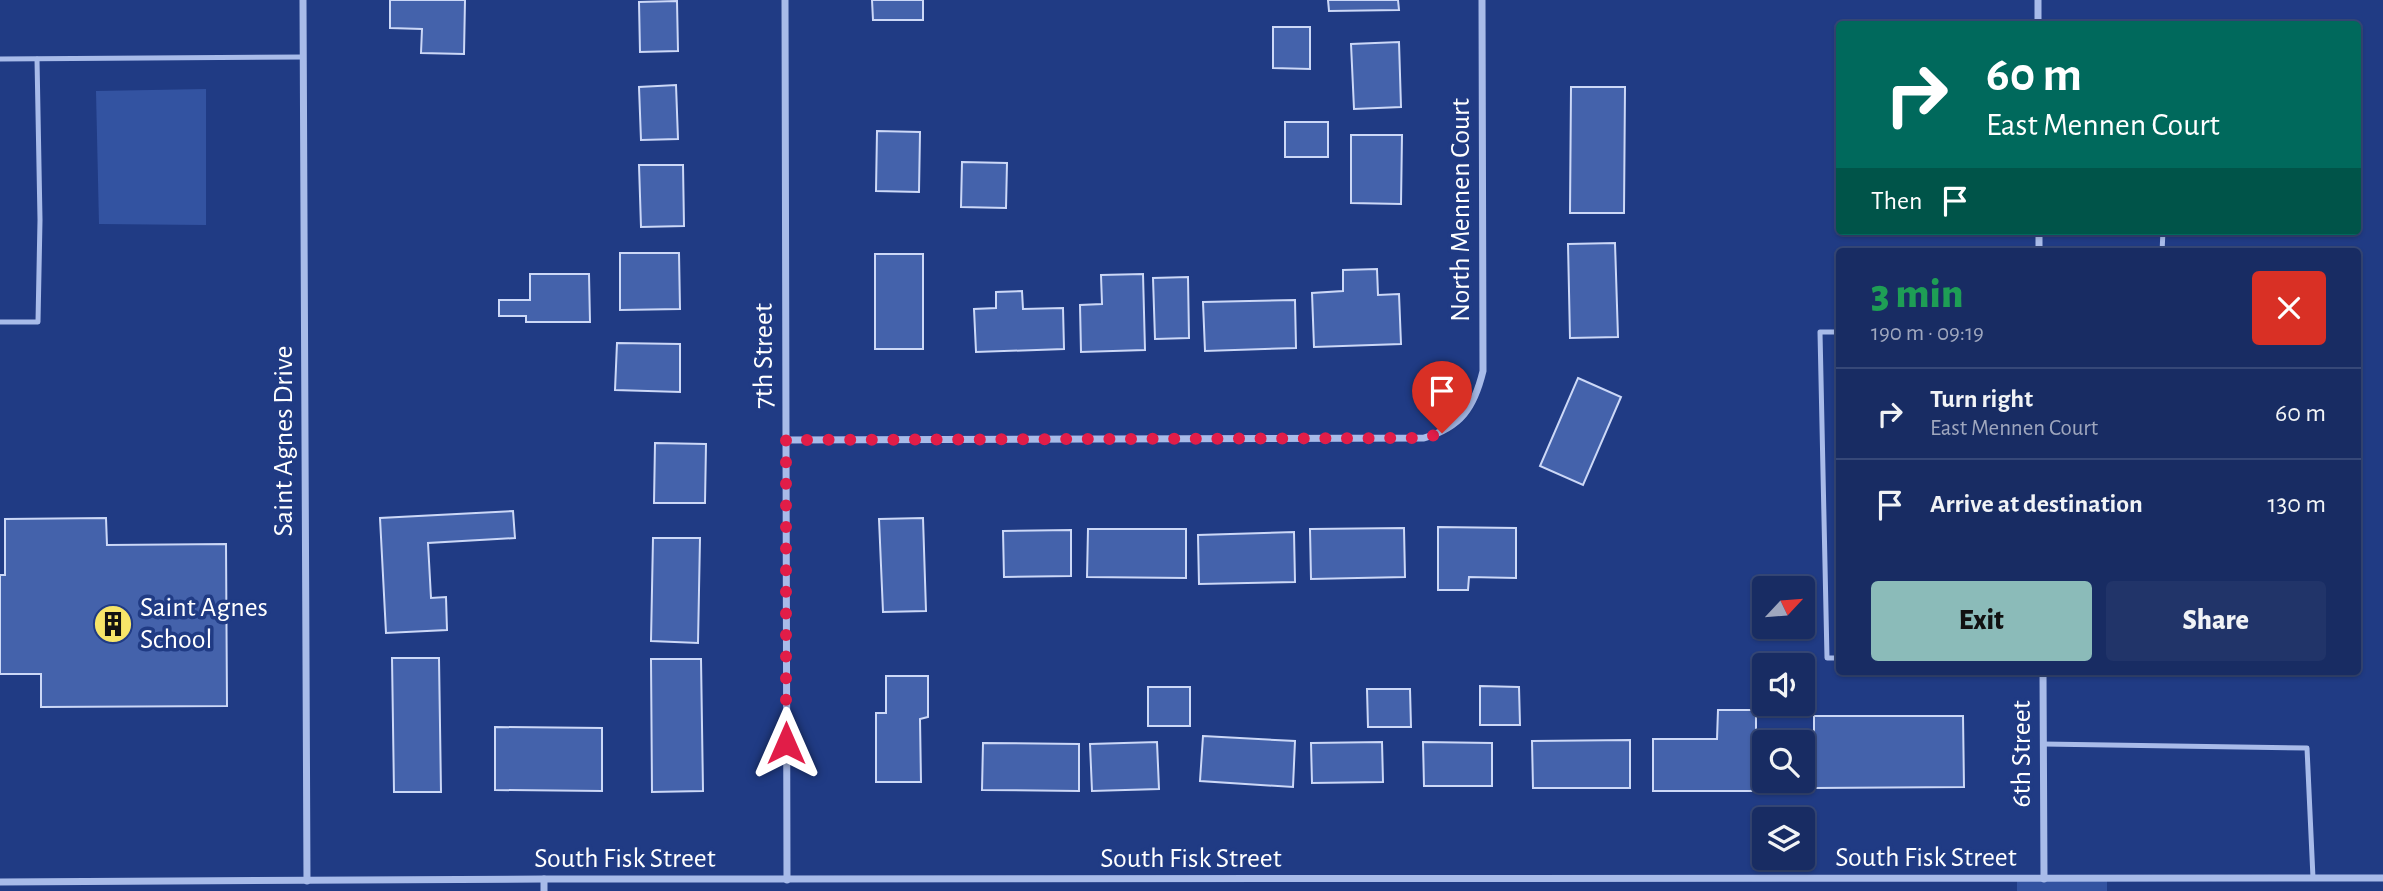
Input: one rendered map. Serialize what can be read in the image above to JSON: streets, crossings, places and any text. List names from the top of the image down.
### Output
{
  "streets": {
    "street": [
      "North Mennen Court",
      "7th Street",
      "Saint Agnes Drive",
      "6th Street",
      "South Fisk Street"
    ]
  },
  "crossings": [
    ["North Mennen Court", "7th Street"],
    ["7th Street", "South Fisk Street"],
    ["Saint Agnes Drive", "South Fisk Street"],
    ["6th Street", "South Fisk Street"]
  ],
  "places": {
    "building": ["Saint Agnes School"]
  },
  "north": "top right",
  "page": {
    "turn": ["60 m", "East Mennen Court"],
    "then": "Then",
    "heading": ["3 min", "190 m · 09:19"],
    "list": [
      {
        "name": "Turn right",
        "note": "East Mennen Court",
        "value": "60 m"
      },
      {
        "name": "Arrive at destination",
        "value": "130 m"
      }
    ],
    "buttons": ["Exit", "Share"]
  }
}
